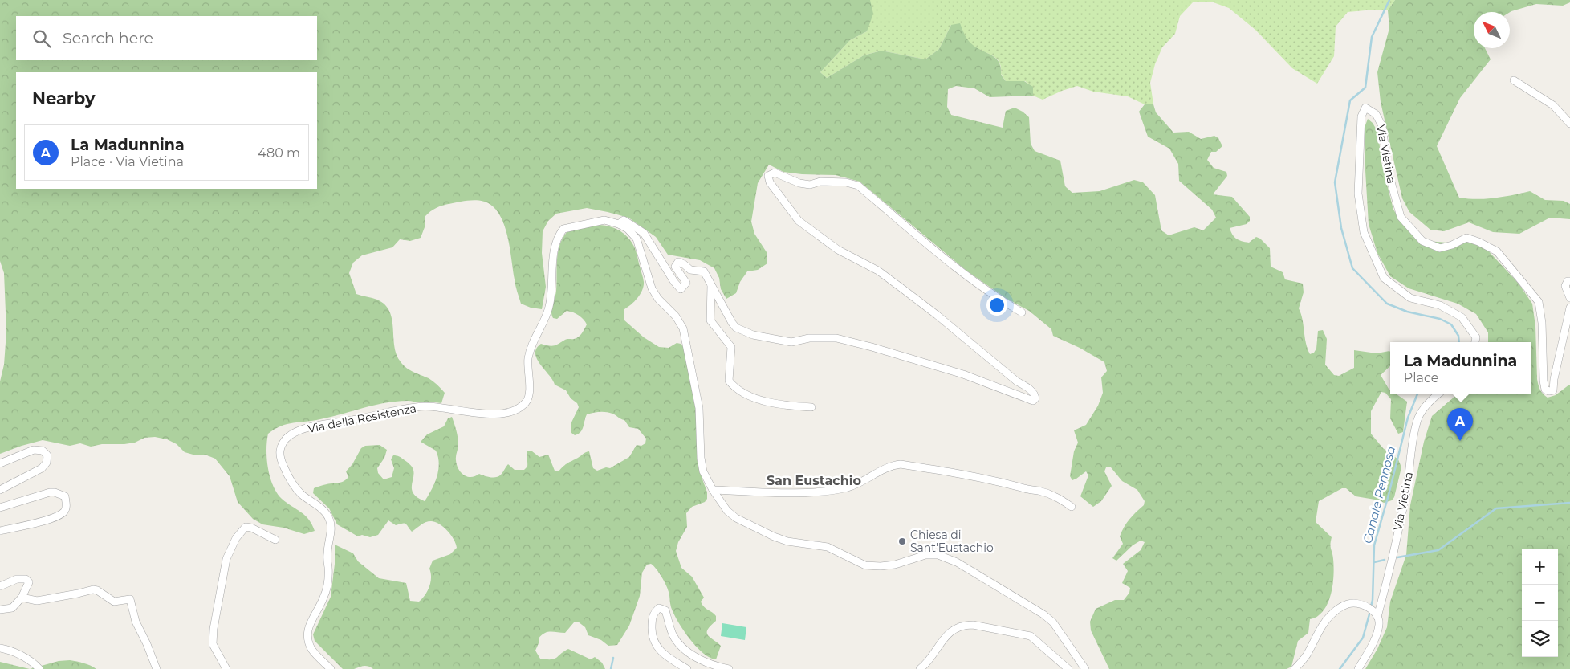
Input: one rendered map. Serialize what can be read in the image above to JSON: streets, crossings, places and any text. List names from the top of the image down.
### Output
{
  "streets": {
    "street": ["Via Vietina", "Via della Resistenza"]
  },
  "districts": ["San Eustachio"],
  "water": ["Canale Pennosa"],
  "places": ["Chiesa di Sant'Eustachio"],
  "north": "top left",
  "page": {
    "search": "Search here",
    "heading": "Nearby",
    "list": [
      {
        "mark": "A",
        "name": "La Madunnina",
        "note": "Place · Via Vietina",
        "value": "480 m"
      }
    ],
    "popup": ["La Madunnina", "Place"],
    "pins": "A",
    "map_buttons": ["+", "−"]
  }
}
